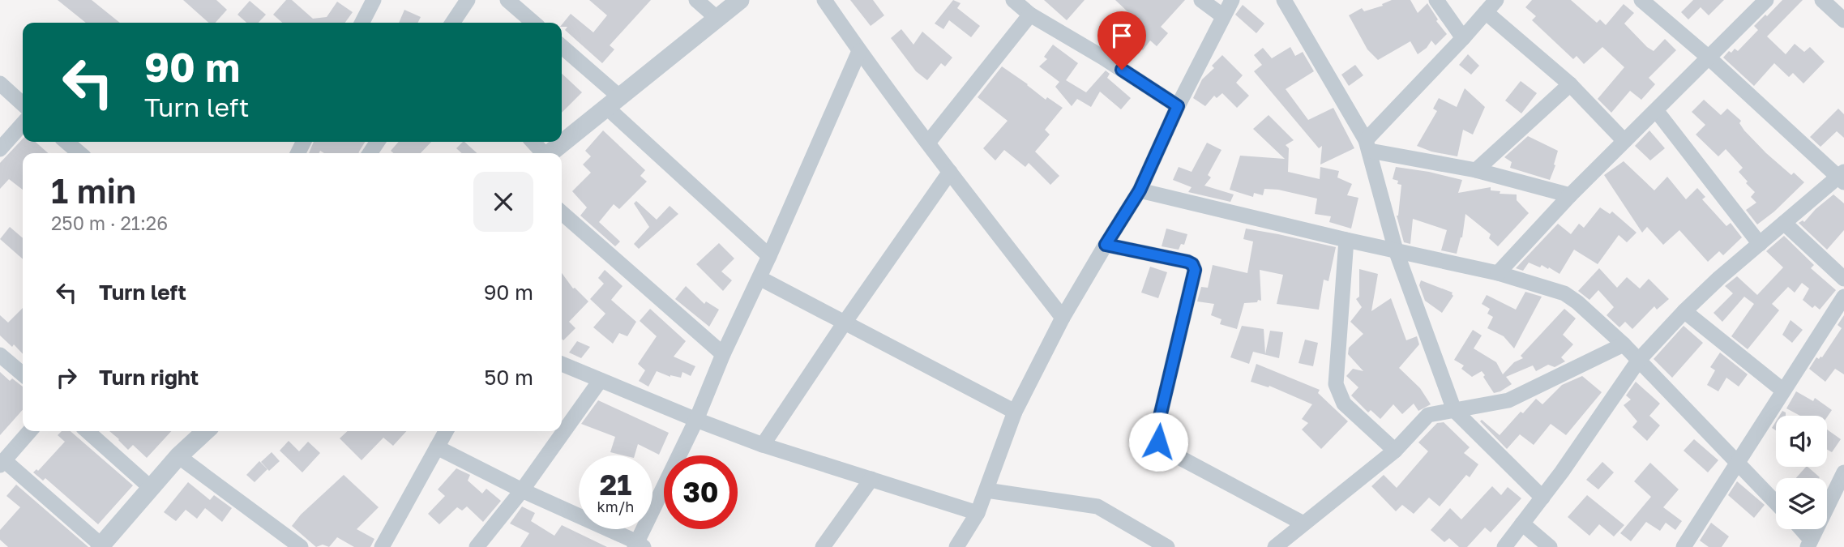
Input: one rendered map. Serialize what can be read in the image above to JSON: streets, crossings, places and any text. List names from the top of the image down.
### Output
{
  "page": {
    "turn": ["90 m", "Turn left"],
    "heading": ["1 min", "250 m · 21:26"],
    "list": [
      {
        "name": "Turn left",
        "value": "90 m"
      },
      {
        "name": "Turn right",
        "value": "50 m"
      }
    ],
    "speed": "21 km/h",
    "limit": "30"
  }
}
